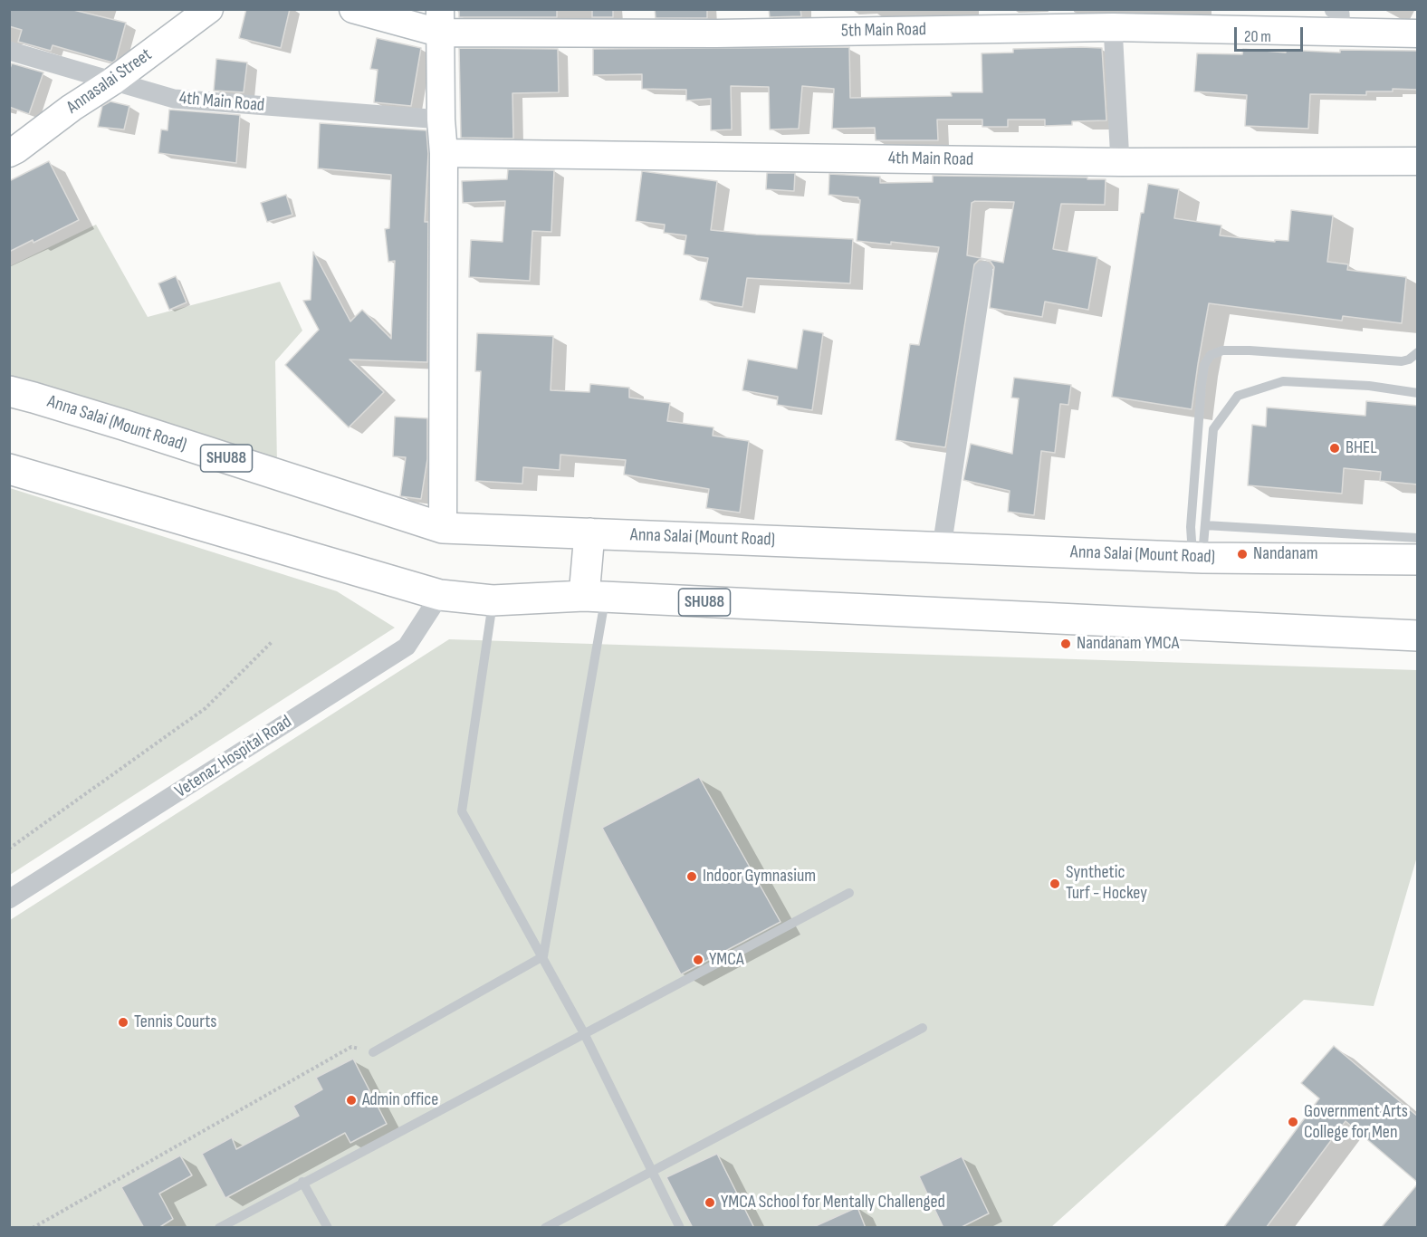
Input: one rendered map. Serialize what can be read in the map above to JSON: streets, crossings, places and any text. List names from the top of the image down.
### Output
{
  "streets": {
    "main road": ["Anna Salai (Mount Road)", "SHU88"],
    "street": [
      "5th Main Road",
      "Annasalai Street",
      "4th Main Road",
      "Vetenaz Hospital Road"
    ]
  },
  "crossings": [
    ["Annasalai Street", "4th Main Road"],
    ["SHU88", "Vetenaz Hospital Road"]
  ],
  "places": [
    "BHEL",
    "Nandanam",
    "Nandanam YMCA",
    "Indoor Gymnasium",
    "Synthetic Turf - Hockey",
    "YMCA",
    "Tennis Courts",
    "Admin office",
    "Government Arts College for Men",
    "YMCA School for Mentally Challenged"
  ],
  "scale_bar": "20 m"
}
